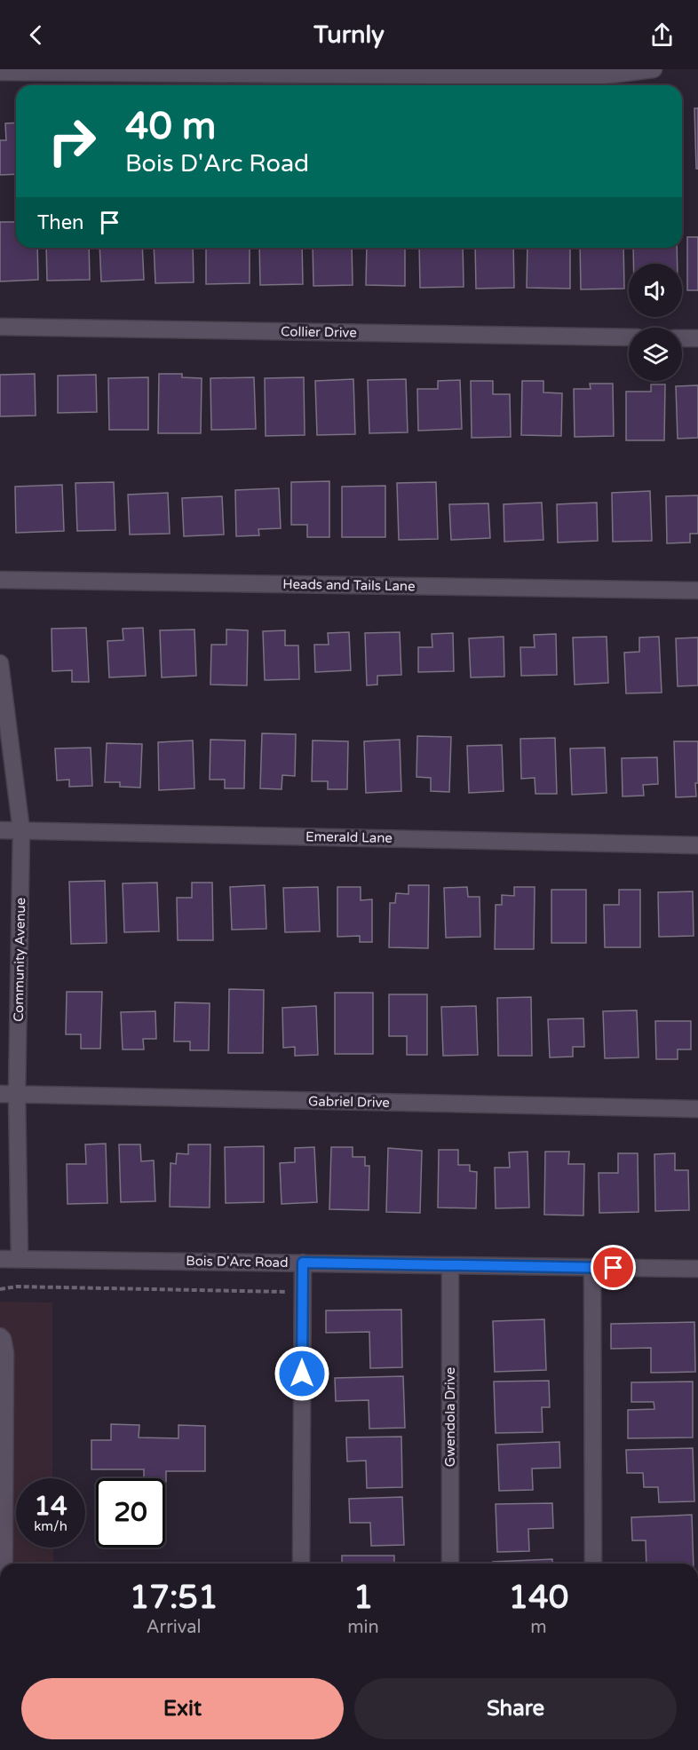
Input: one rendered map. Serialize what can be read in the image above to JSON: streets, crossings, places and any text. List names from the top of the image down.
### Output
{
  "streets": {
    "street": [
      "Collier Drive",
      "Heads and Tails Lane",
      "Emerald Lane",
      "Community Avenue",
      "Gabriel Drive",
      "Bois D'Arc Road",
      "Gwendola Drive"
    ]
  },
  "crossings": [
    ["Emerald Lane", "Community Avenue"],
    ["Community Avenue", "Gabriel Drive"],
    ["Community Avenue", "Bois D'Arc Road"],
    ["Bois D'Arc Road", "Gwendola Drive"]
  ],
  "page": {
    "header": "Turnly",
    "turn": ["40 m", "Bois D'Arc Road"],
    "then": "Then",
    "speed": "14 km/h",
    "limit": "20",
    "eta": [
      "17:51",
      "Arrival",
      "1",
      "min",
      "140",
      "m"
    ],
    "buttons": ["Exit", "Share"]
  }
}
